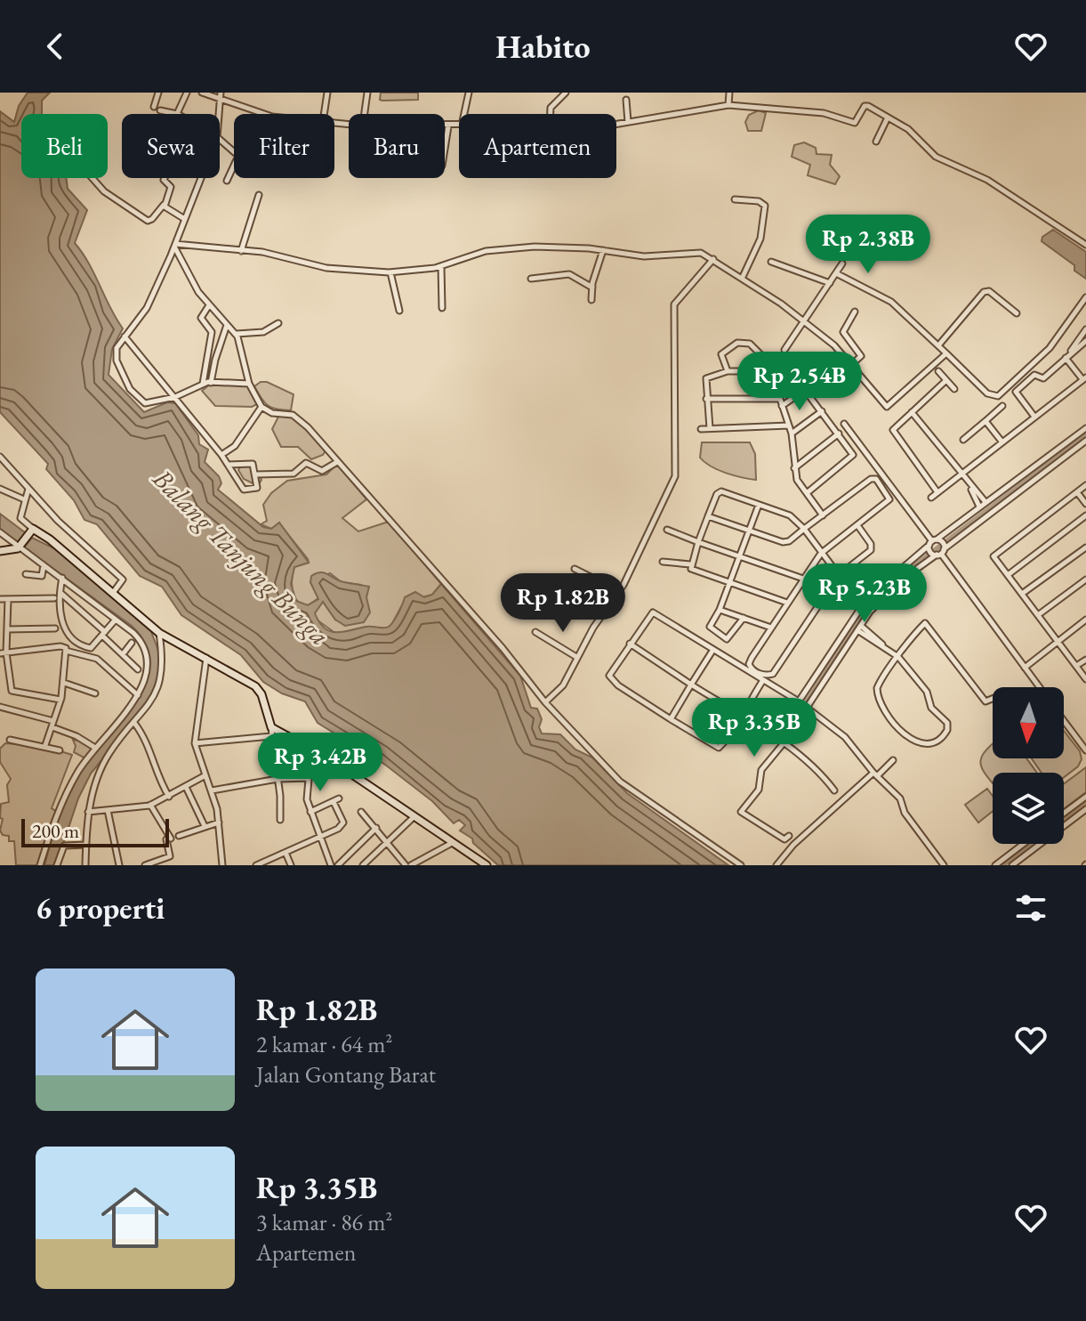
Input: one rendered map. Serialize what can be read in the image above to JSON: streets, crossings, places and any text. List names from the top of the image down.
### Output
{
  "water": ["Balang Tanjung Bunga"],
  "scale_bar": "200 m",
  "north": "bottom",
  "page": {
    "header": "Habito",
    "chip": [
      "Beli",
      "Sewa",
      "Filter",
      "Baru",
      "Apartemen"
    ],
    "price": [
      "Rp 2.38B",
      "Rp 2.54B",
      "Rp 5.23B",
      "Rp 1.82B",
      "Rp 3.35B",
      "Rp 3.42B"
    ],
    "scale": "200 m",
    "heading": "6 properti",
    "list": [
      {
        "name": "Rp 1.82B",
        "note": "2 kamar · 64 m² · Jalan Gontang Barat"
      },
      {
        "name": "Rp 3.35B",
        "note": "3 kamar · 86 m² · Apartemen"
      }
    ]
  }
}
